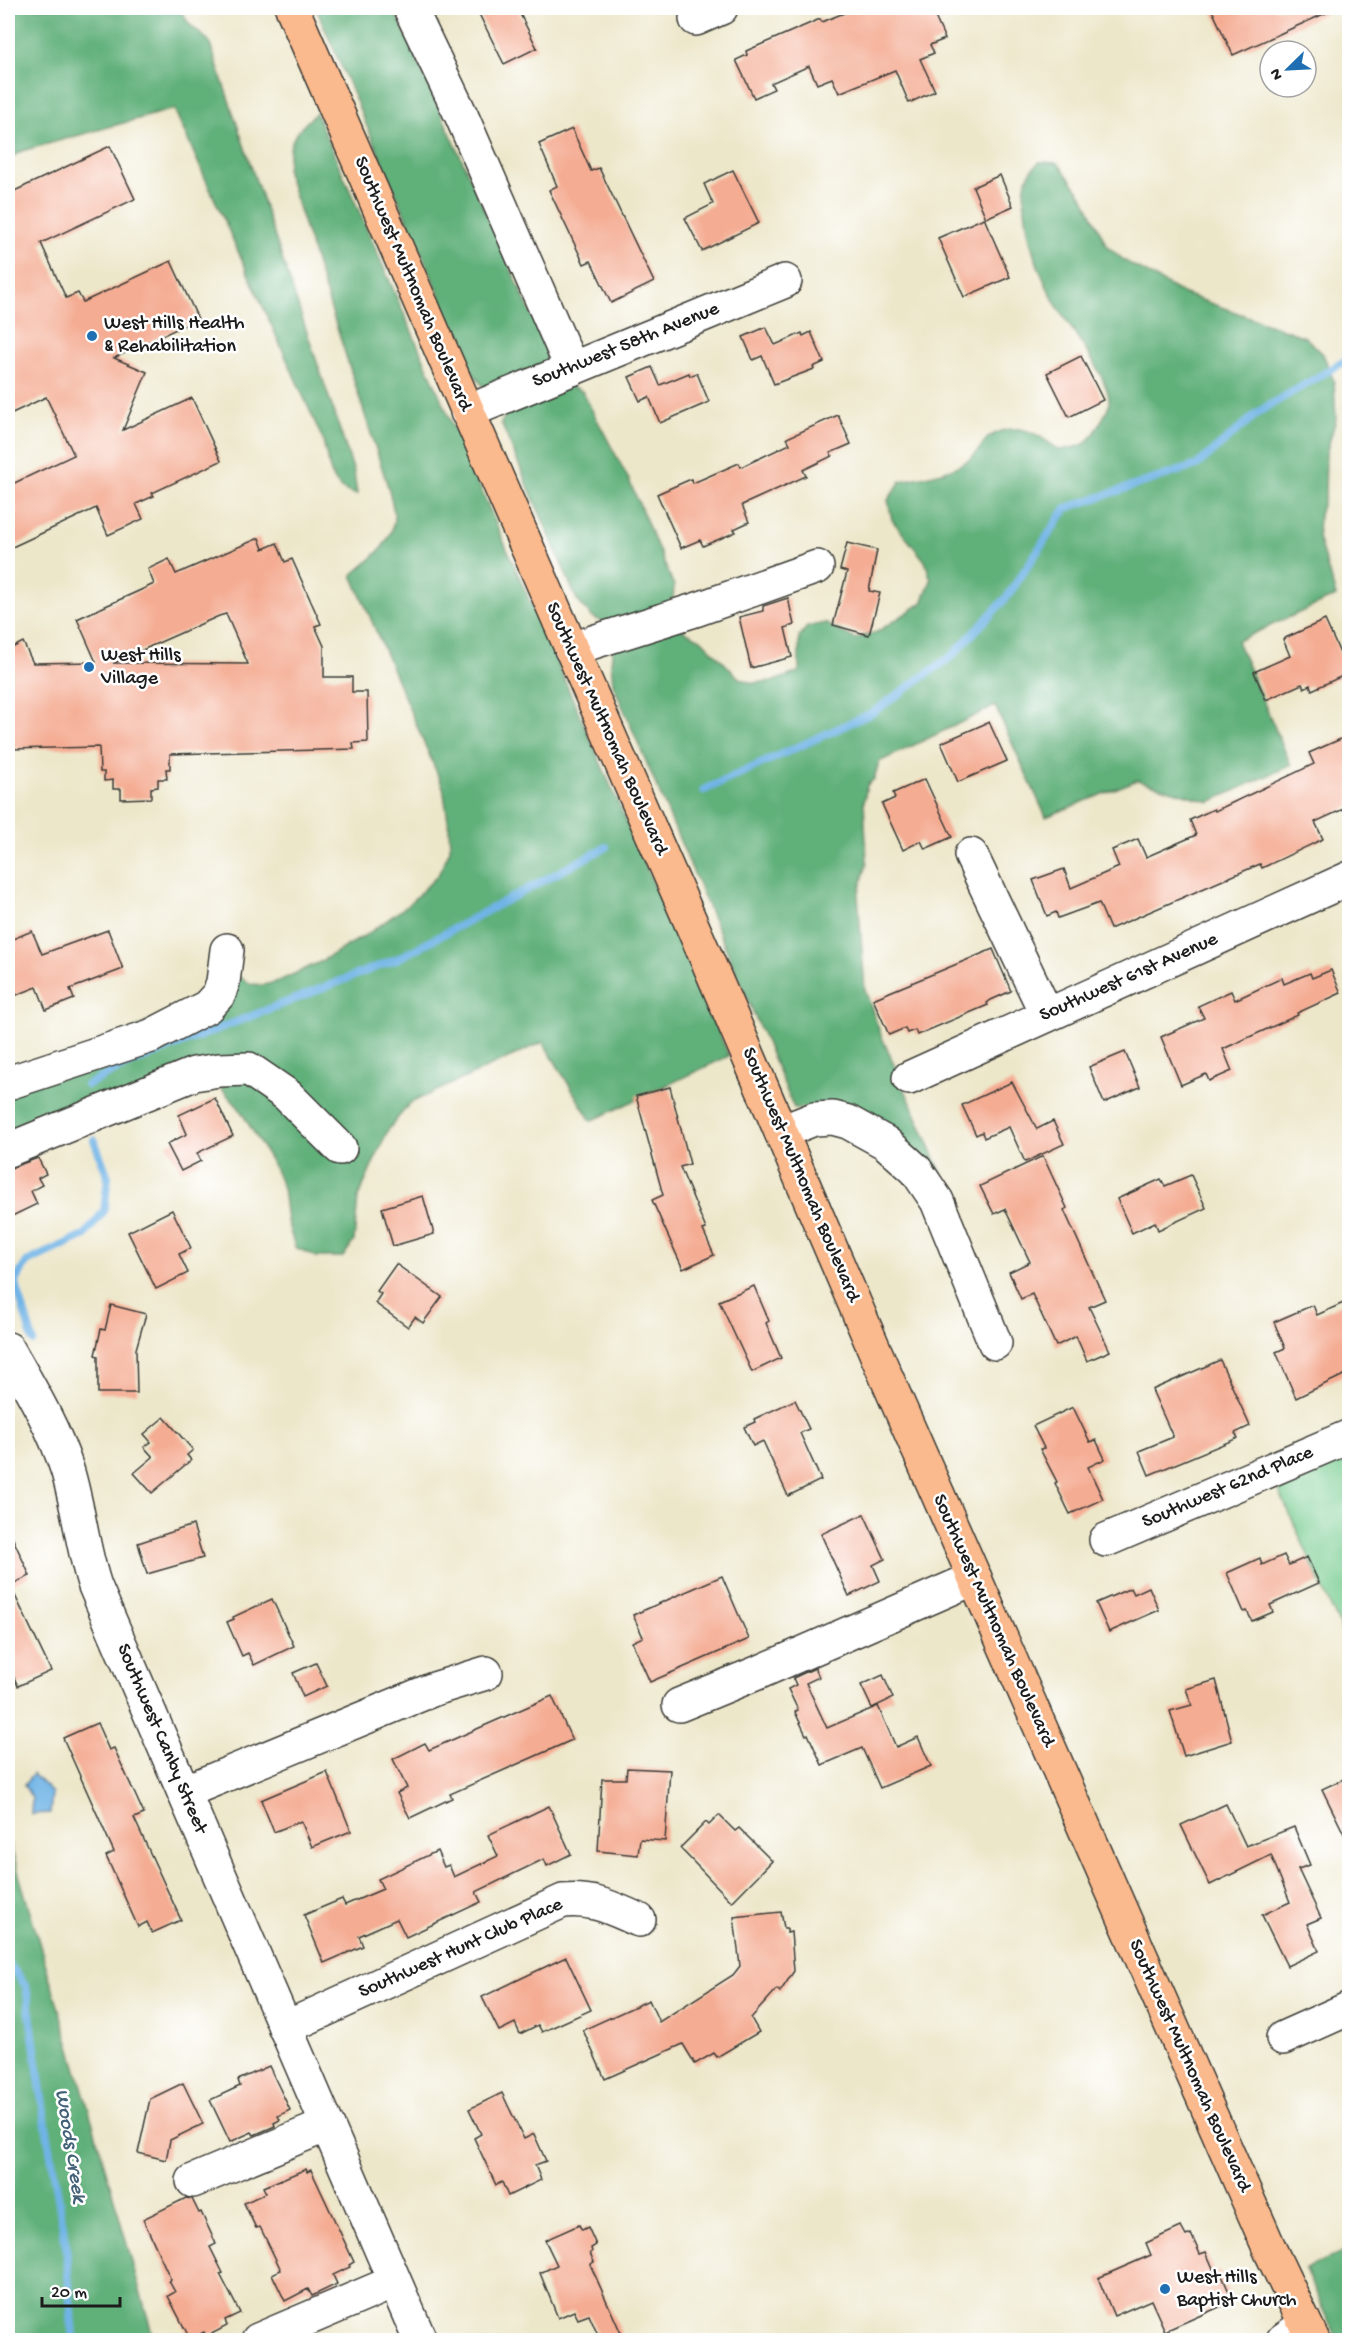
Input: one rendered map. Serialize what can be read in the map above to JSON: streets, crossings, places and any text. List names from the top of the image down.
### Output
{
  "streets": {
    "main road": ["Southwest Multnomah Boulevard"],
    "street": [
      "Southwest 58th Avenue",
      "Southwest 61st Avenue",
      "Southwest 62nd Place",
      "Southwest Canby Street",
      "Southwest Hunt Club Place"
    ]
  },
  "crossings": [
    ["Southwest Multnomah Boulevard", "Southwest 58th Avenue"],
    ["Southwest Canby Street", "Southwest Hunt Club Place"]
  ],
  "water": ["Woods Creek"],
  "places": ["West Hills Health & Rehabilitation", "West Hills Village", "West Hills Baptist Church"],
  "scale_bar": "20 m",
  "north": "bottom left"
}
